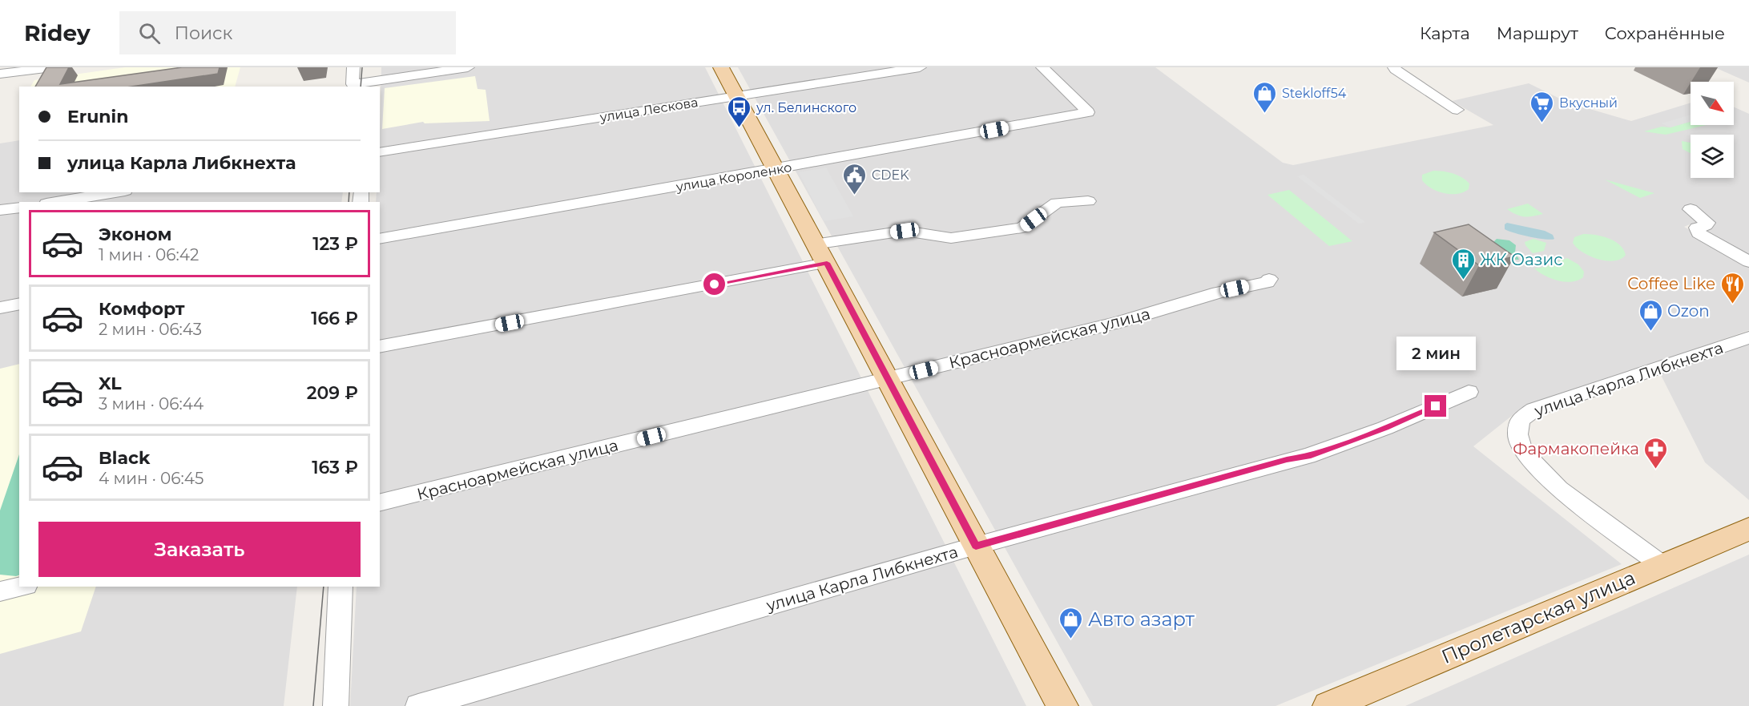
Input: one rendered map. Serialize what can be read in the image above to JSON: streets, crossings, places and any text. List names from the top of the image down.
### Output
{
  "streets": {
    "main road": ["Пролетарская улица"],
    "street": [
      "улица Лескова",
      "улица Короленко",
      "Красноармейская улица",
      "улица Карла Либкнехта"
    ]
  },
  "crossings": [
    ["улица Карла Либкнехта", "Пролетарская улица"]
  ],
  "places": {
    "shop": ["Stekloff54", "Ozon", "Авто азарт"],
    "supermarket": ["Вкусный"],
    "bus stop": ["ул. Белинского"],
    "public building": ["CDEK"],
    "building": ["ЖК Оазис"],
    "restaurant": ["Coffee Like"],
    "pharmacy": ["Фармакопейка"]
  },
  "north": "bottom right",
  "page": {
    "header": "Ridey",
    "search": "Поиск",
    "nav": ["Карта", "Маршрут", "Сохранённые"],
    "banner": ["Erunin", "улица Карла Либкнехта"],
    "list": [
      {
        "name": "Эконом",
        "note": "1 мин · 06:42",
        "value": "123 ₽"
      },
      {
        "name": "Комфорт",
        "note": "2 мин · 06:43",
        "value": "166 ₽"
      },
      {
        "name": "XL",
        "note": "3 мин · 06:44",
        "value": "209 ₽"
      },
      {
        "name": "Black",
        "note": "4 мин · 06:45",
        "value": "163 ₽"
      }
    ],
    "bubble": "2 мин",
    "buttons": "Заказать"
  }
}
